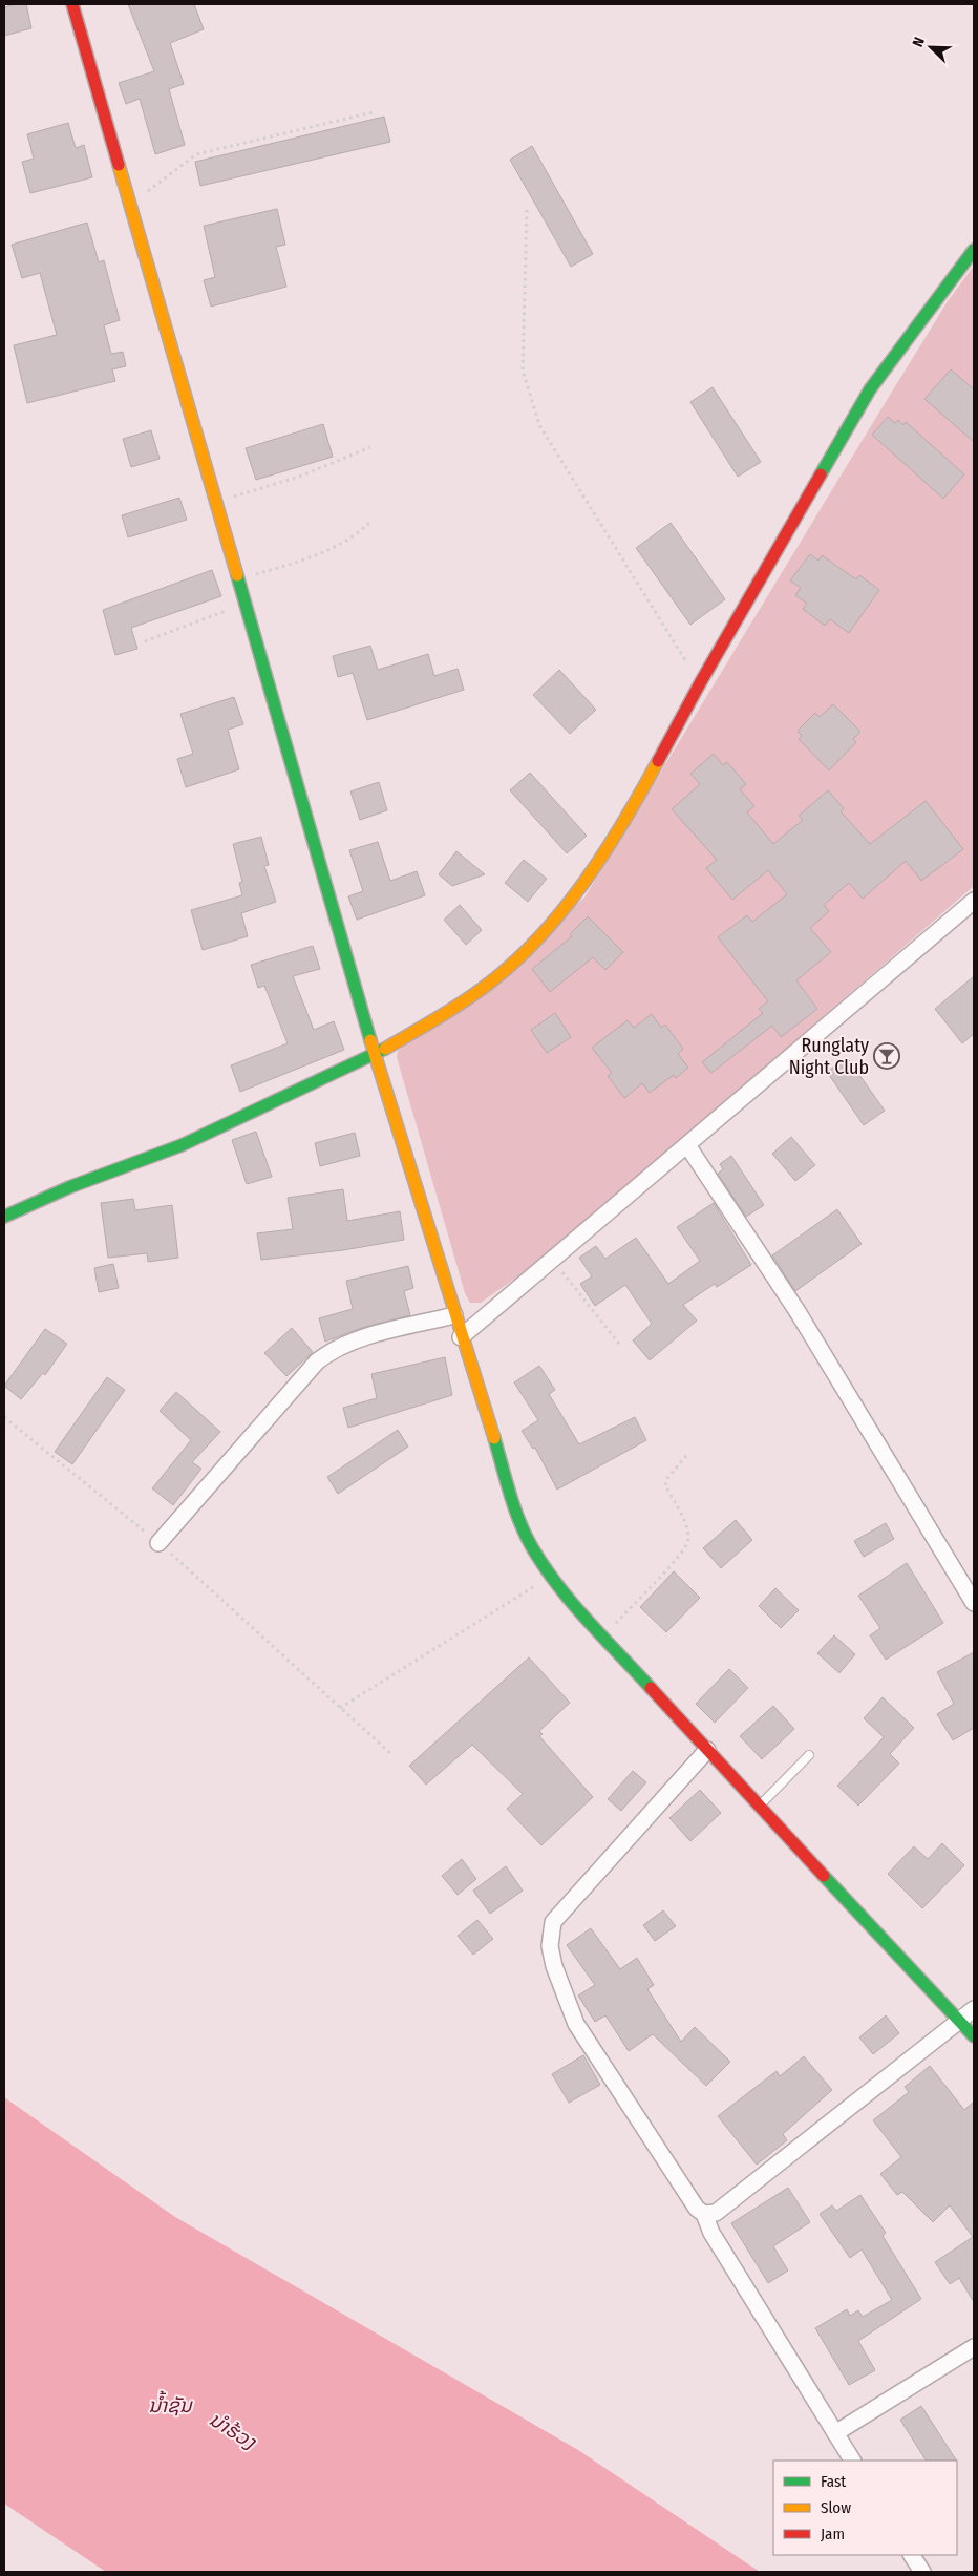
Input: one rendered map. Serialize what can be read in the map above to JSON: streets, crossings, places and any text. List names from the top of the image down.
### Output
{
  "water": ["ນ້ຳຊັນ", "ນຳ້ຮວງ"],
  "places": {
    "bar": ["Runglaty Night Club"]
  },
  "legend": ["Fast", "Slow", "Jam"],
  "north": "top left"
}
